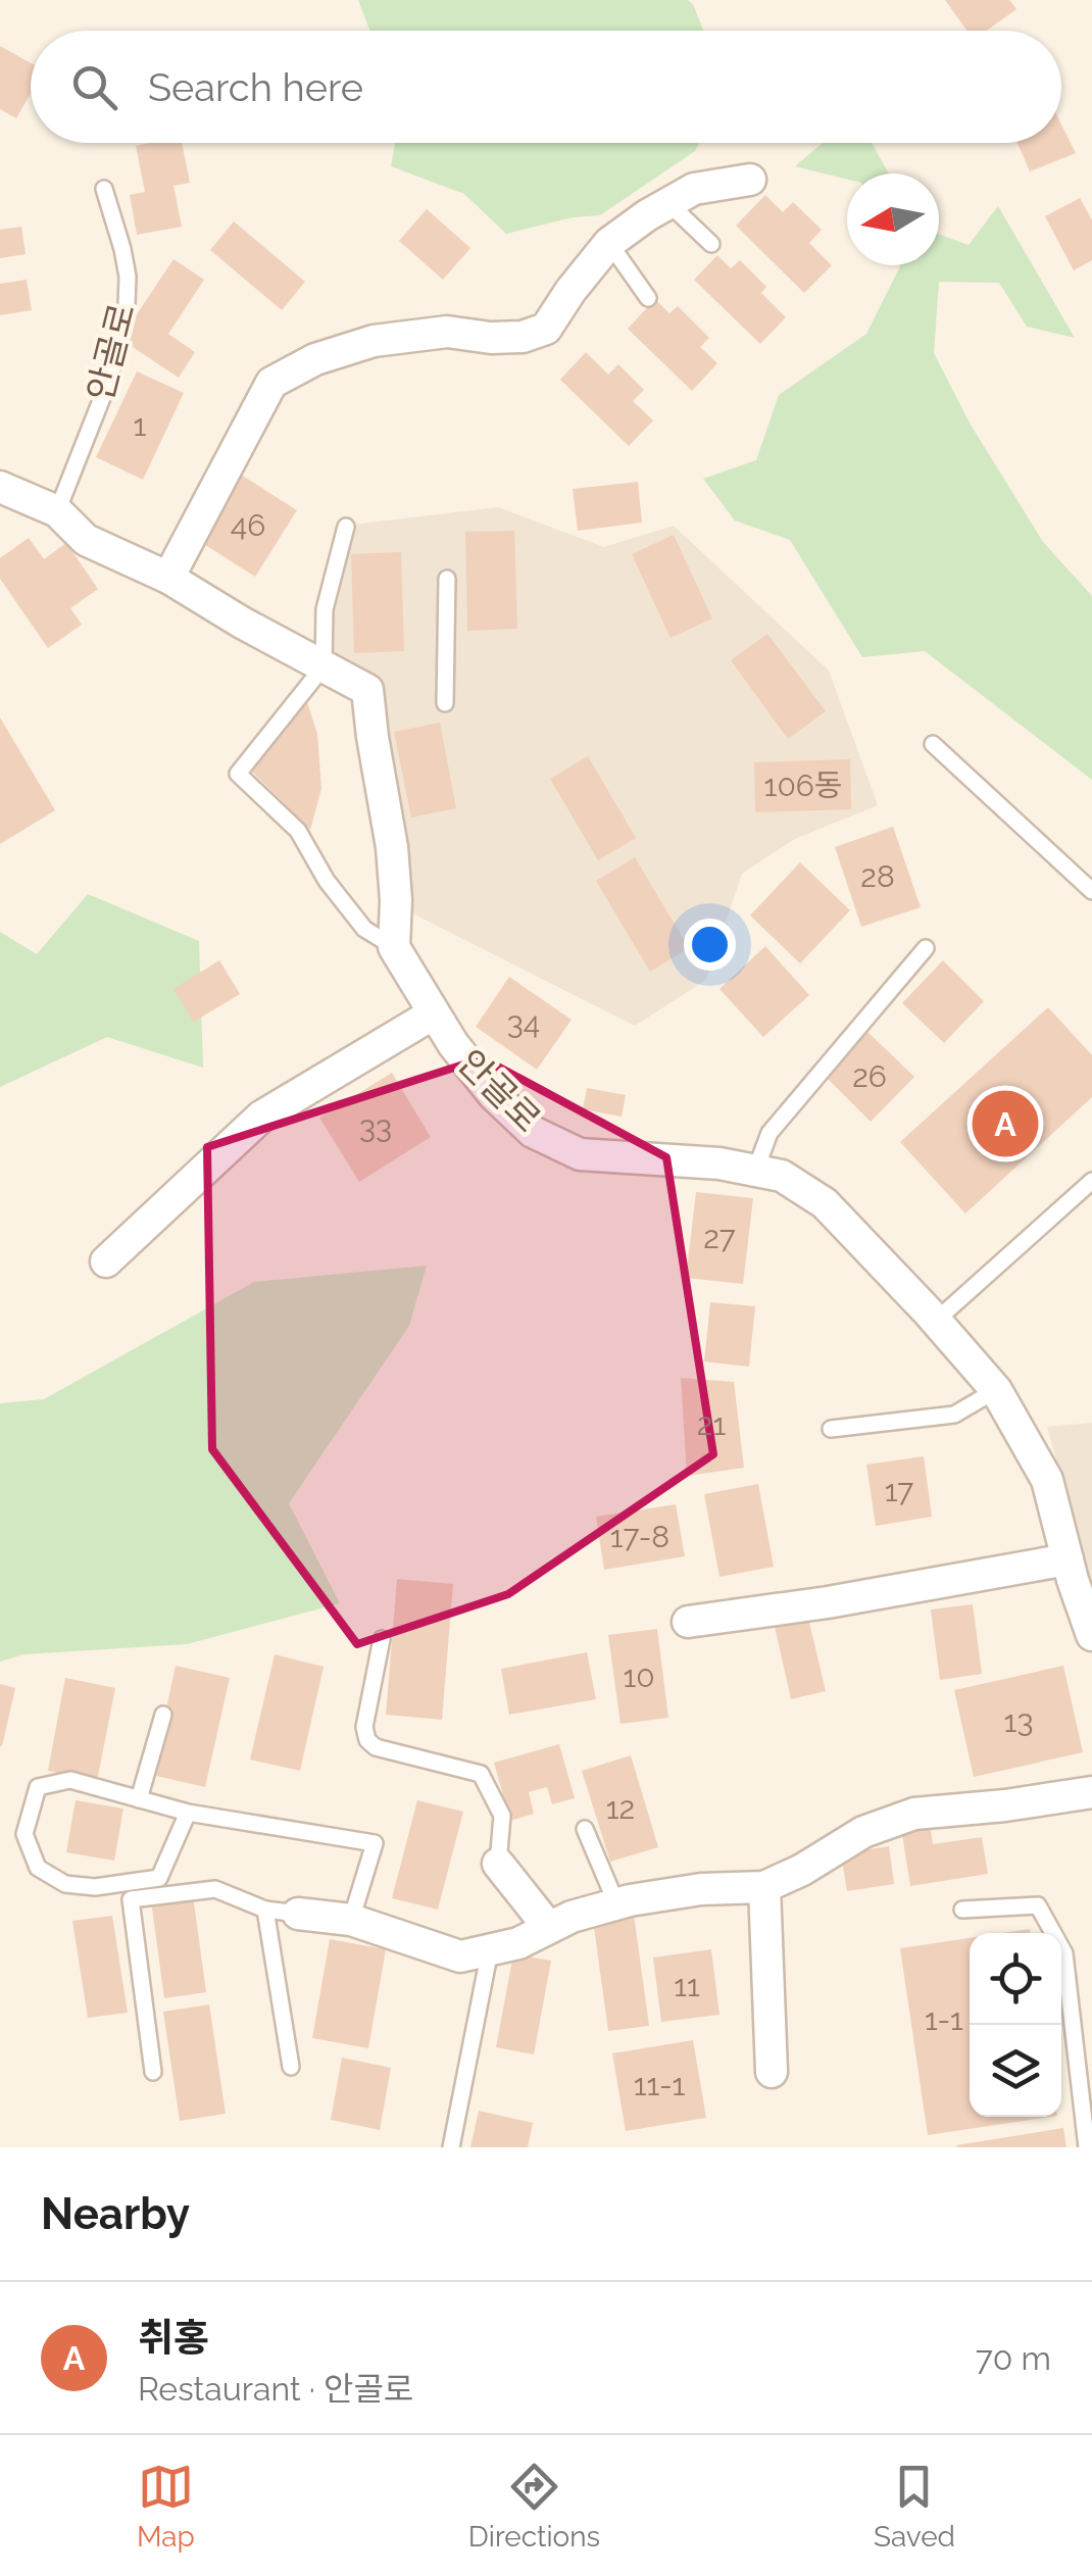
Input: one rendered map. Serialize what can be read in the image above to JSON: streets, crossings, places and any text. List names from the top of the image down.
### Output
{
  "streets": {
    "street": ["안골로"]
  },
  "house_numbers": [
    "1",
    "46",
    "106동",
    "28",
    "34",
    "26",
    "33",
    "27",
    "21",
    "17",
    "17-8",
    "10",
    "13",
    "12",
    "11",
    "1-1",
    "11-1"
  ],
  "north": "left",
  "page": {
    "search": "Search here",
    "pins": "A",
    "heading": "Nearby",
    "list": [
      {
        "mark": "A",
        "name": "취홍",
        "note": "Restaurant · 안골로",
        "value": "70 m"
      }
    ],
    "nav": ["Map", "Directions", "Saved"]
  }
}
